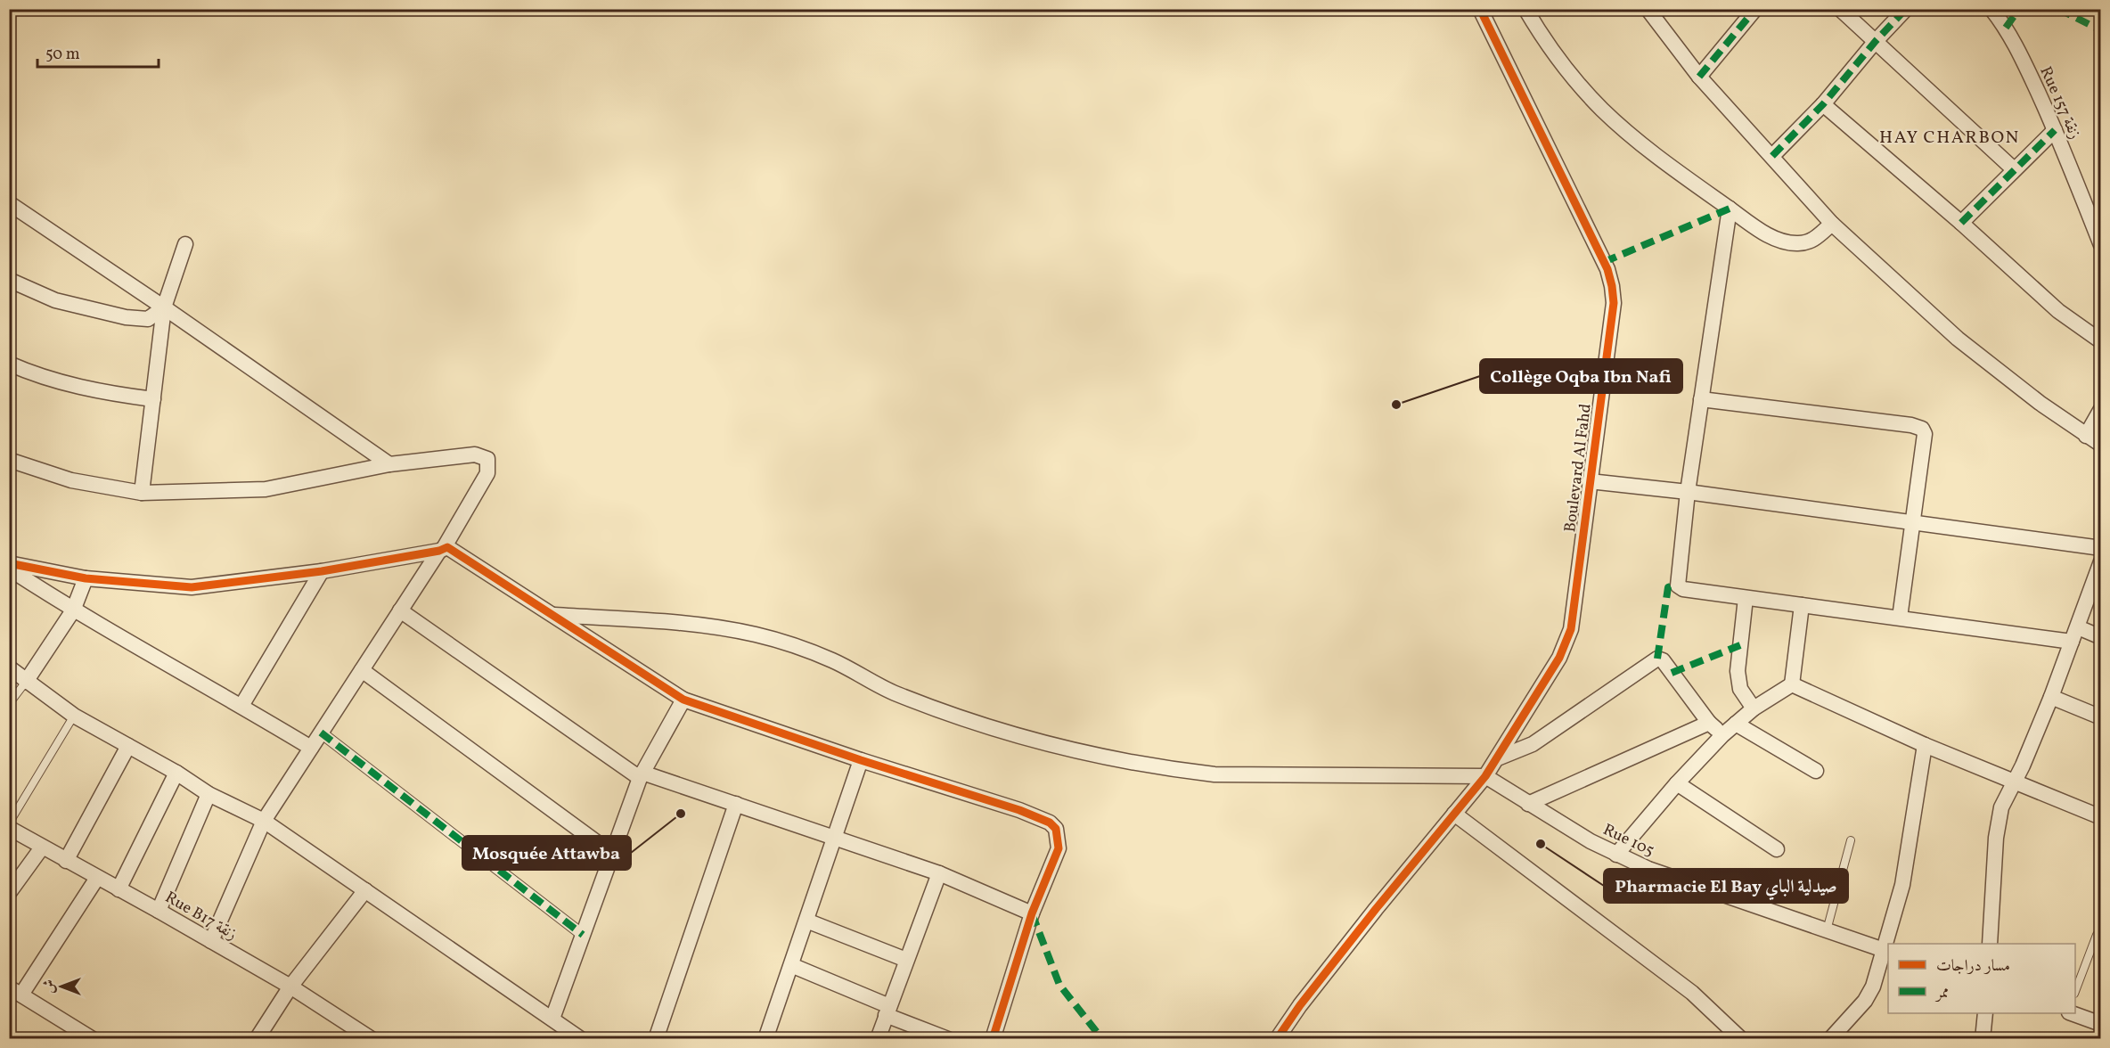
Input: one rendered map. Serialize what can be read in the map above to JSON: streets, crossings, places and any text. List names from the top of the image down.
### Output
{
  "streets": {
    "street": [
      "Rue 157 زنقة",
      "Boulevard Al Fahd",
      "Rue 105",
      "Rue B17 زنقة"
    ]
  },
  "crossings": [
    ["Boulevard Al Fahd", "Rue 105"]
  ],
  "districts": ["HAY CHARBON"],
  "places": ["Collège Oqba Ibn Nafi", "Mosquée Attawba", "Pharmacie El Bay صيدلية الباي"],
  "legend": ["مسار دراجات", "ممر"],
  "scale_bar": "50 m",
  "north": "left"
}
